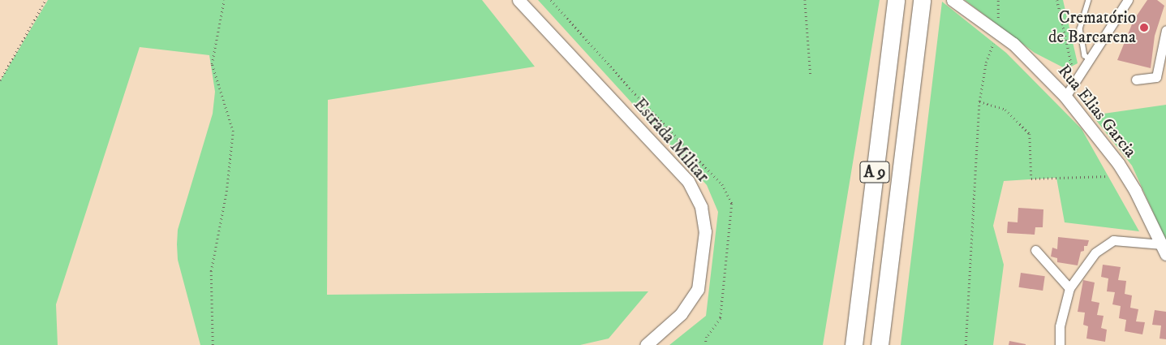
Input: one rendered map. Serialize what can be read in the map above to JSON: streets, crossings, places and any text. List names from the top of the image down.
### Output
{
  "streets": {
    "highway": ["A 9"],
    "street": ["Rua Elias Garcia", "Estrada Militar"]
  },
  "places": ["Crematório de Barcarena"]
}
